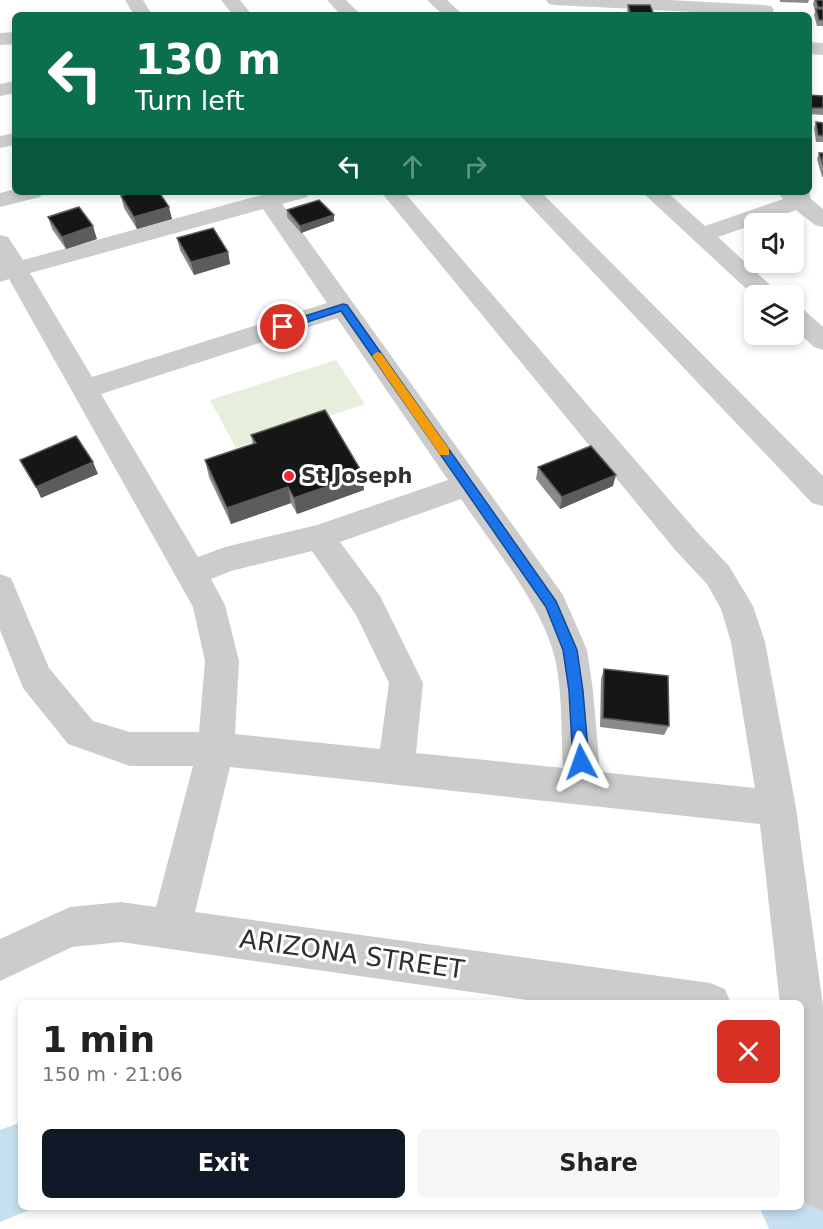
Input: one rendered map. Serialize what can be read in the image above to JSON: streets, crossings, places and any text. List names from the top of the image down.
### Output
{
  "streets": {
    "street": ["ARIZONA STREET"]
  },
  "places": ["St Joseph"],
  "page": {
    "turn": ["130 m", "Turn left"],
    "heading": ["1 min", "150 m · 21:06"],
    "buttons": ["Exit", "Share"]
  }
}
